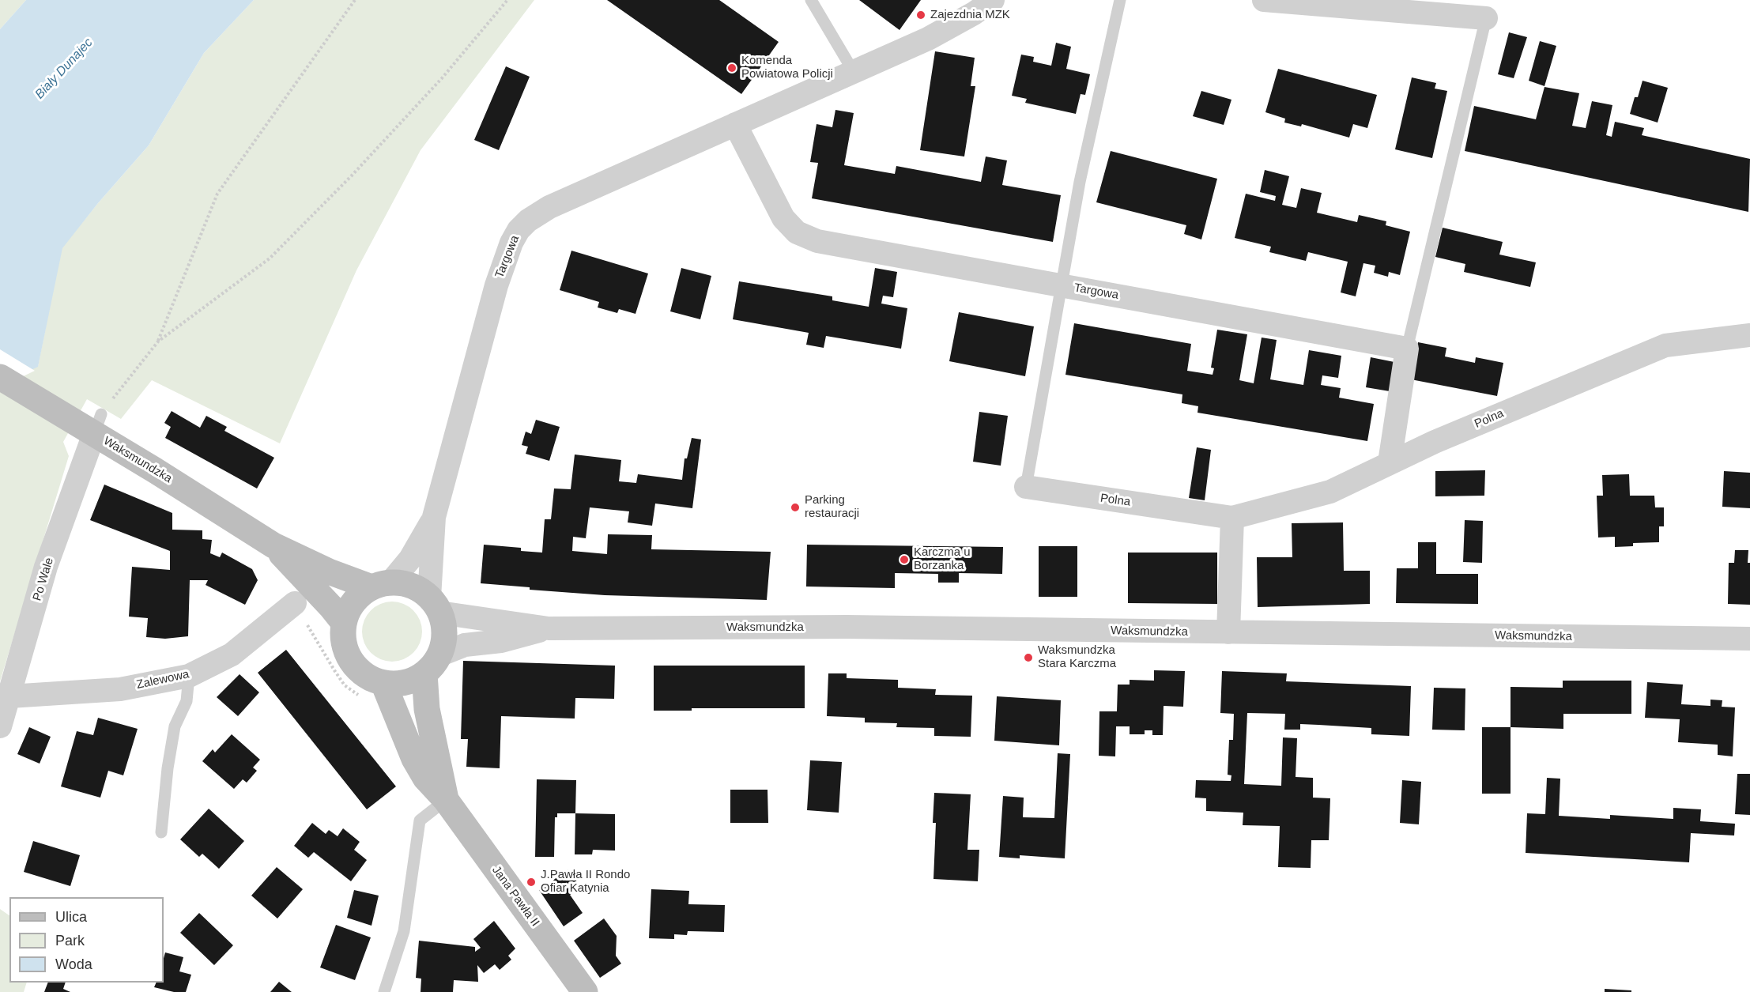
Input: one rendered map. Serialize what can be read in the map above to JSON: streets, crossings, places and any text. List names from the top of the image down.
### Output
{
  "streets": {
    "street": [
      "Targowa",
      "Polna",
      "Waksmundzka",
      "Po Wale",
      "Zalewowa",
      "Jana Pawła II"
    ]
  },
  "crossings": [
    ["Targowa", "Waksmundzka"],
    ["Targowa", "Jana Pawła II"],
    ["Waksmundzka", "Po Wale"],
    ["Waksmundzka", "Jana Pawła II"],
    ["Po Wale", "Zalewowa"]
  ],
  "water": ["Biały Dunajec"],
  "places": [
    "Zajezdnia MZK",
    "Komenda Powiatowa Policji",
    "Parking restauracji",
    "Karczma u Borzanka",
    "Waksmundzka Stara Karczma",
    "J.Pawła II Rondo Ofiar Katynia"
  ],
  "legend": ["Ulica", "Park", "Woda"]
}
